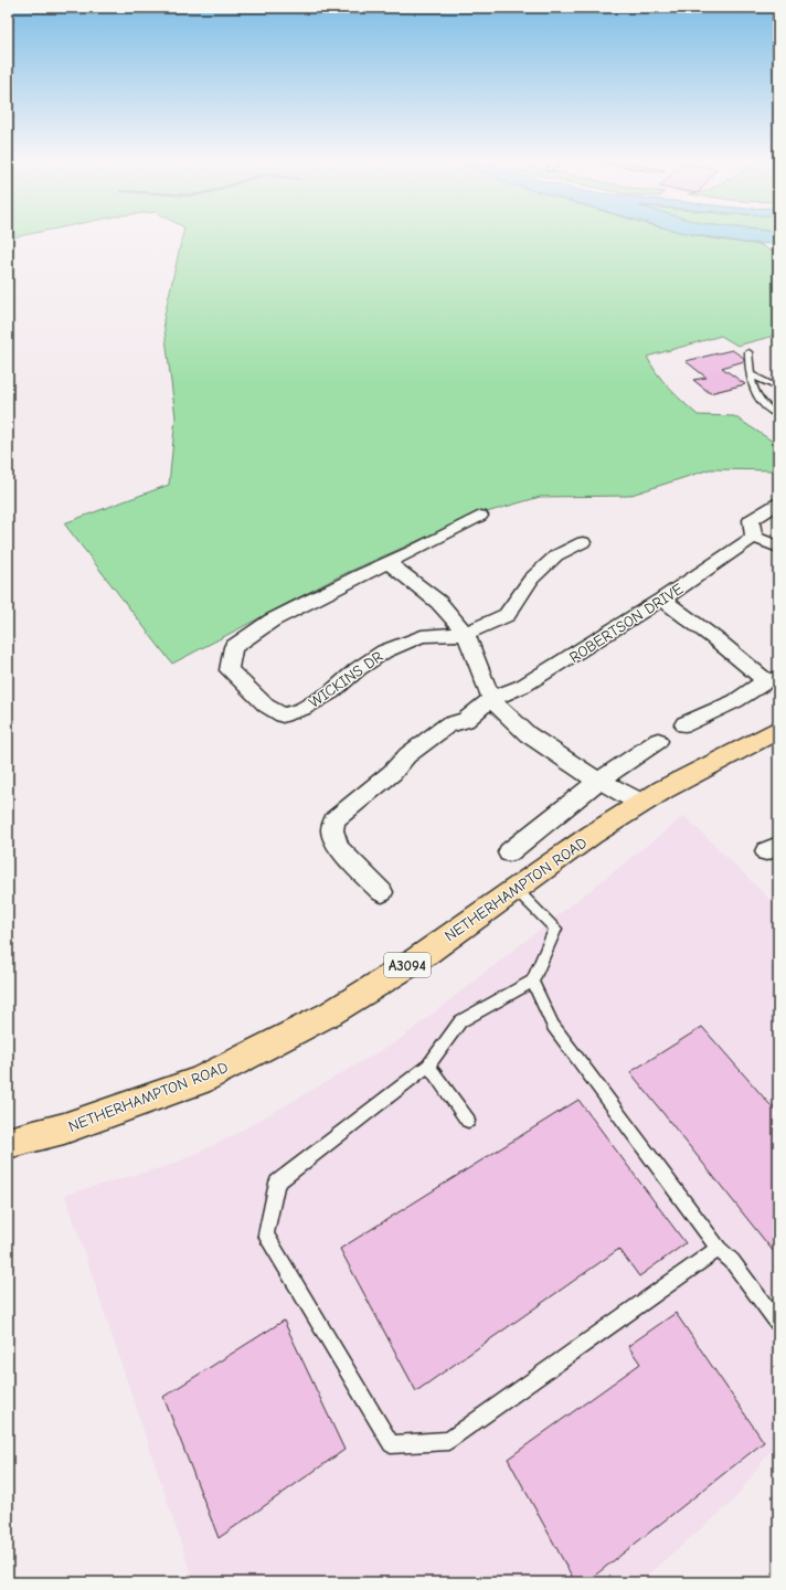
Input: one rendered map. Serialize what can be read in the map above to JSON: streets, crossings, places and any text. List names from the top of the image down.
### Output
{
  "streets": {
    "main road": ["NETHERHAMPTON ROAD", "A3094"],
    "street": ["ROBERTSON DRIVE", "WICKINS DR"]
  }
}
